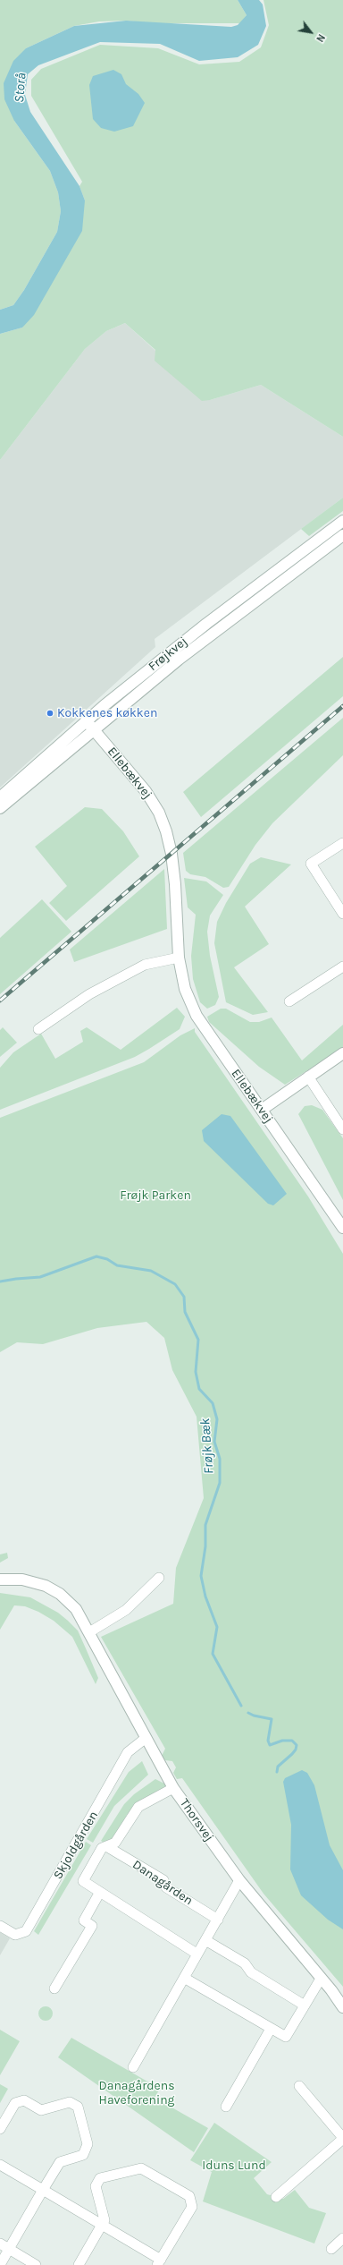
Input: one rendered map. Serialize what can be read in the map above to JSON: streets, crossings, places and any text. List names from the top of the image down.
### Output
{
  "streets": {
    "street": [
      "Frøjkvej",
      "Ellebækvej",
      "Thorsvej",
      "Skjoldgården",
      "Danagården"
    ]
  },
  "crossings": [
    ["Frøjkvej", "Ellebækvej"],
    ["Thorsvej", "Skjoldgården"]
  ],
  "water": ["Storå", "Frøjk Bæk"],
  "parks": ["Frøjk Parken", "Danagårdens Haveforening", "Iduns Lund"],
  "places": ["Kokkenes køkken"],
  "north": "bottom right"
}
